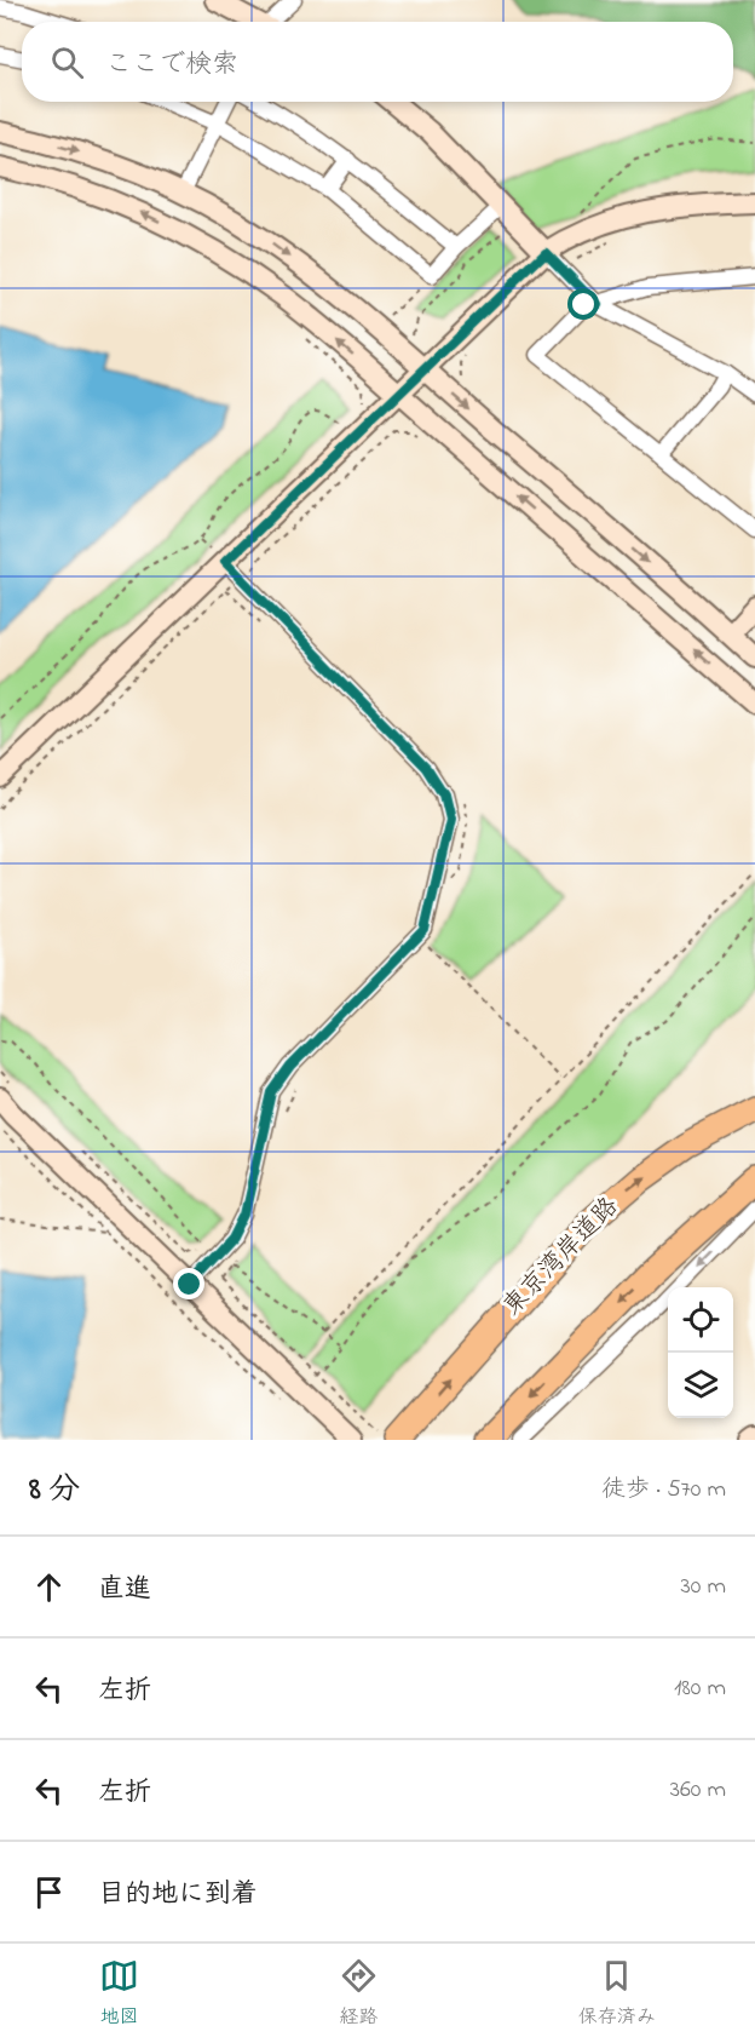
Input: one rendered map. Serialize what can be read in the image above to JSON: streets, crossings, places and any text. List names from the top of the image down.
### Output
{
  "streets": {
    "highway": ["東京湾岸道路"]
  },
  "page": {
    "search": "ここで検索",
    "heading": ["8 分", "徒歩 · 570 m"],
    "list": [
      ["直進", "30 m"],
      ["左折", "180 m"],
      ["左折", "360 m"],
      "目的地に到着"
    ],
    "nav": ["地図", "経路", "保存済み"]
  }
}
